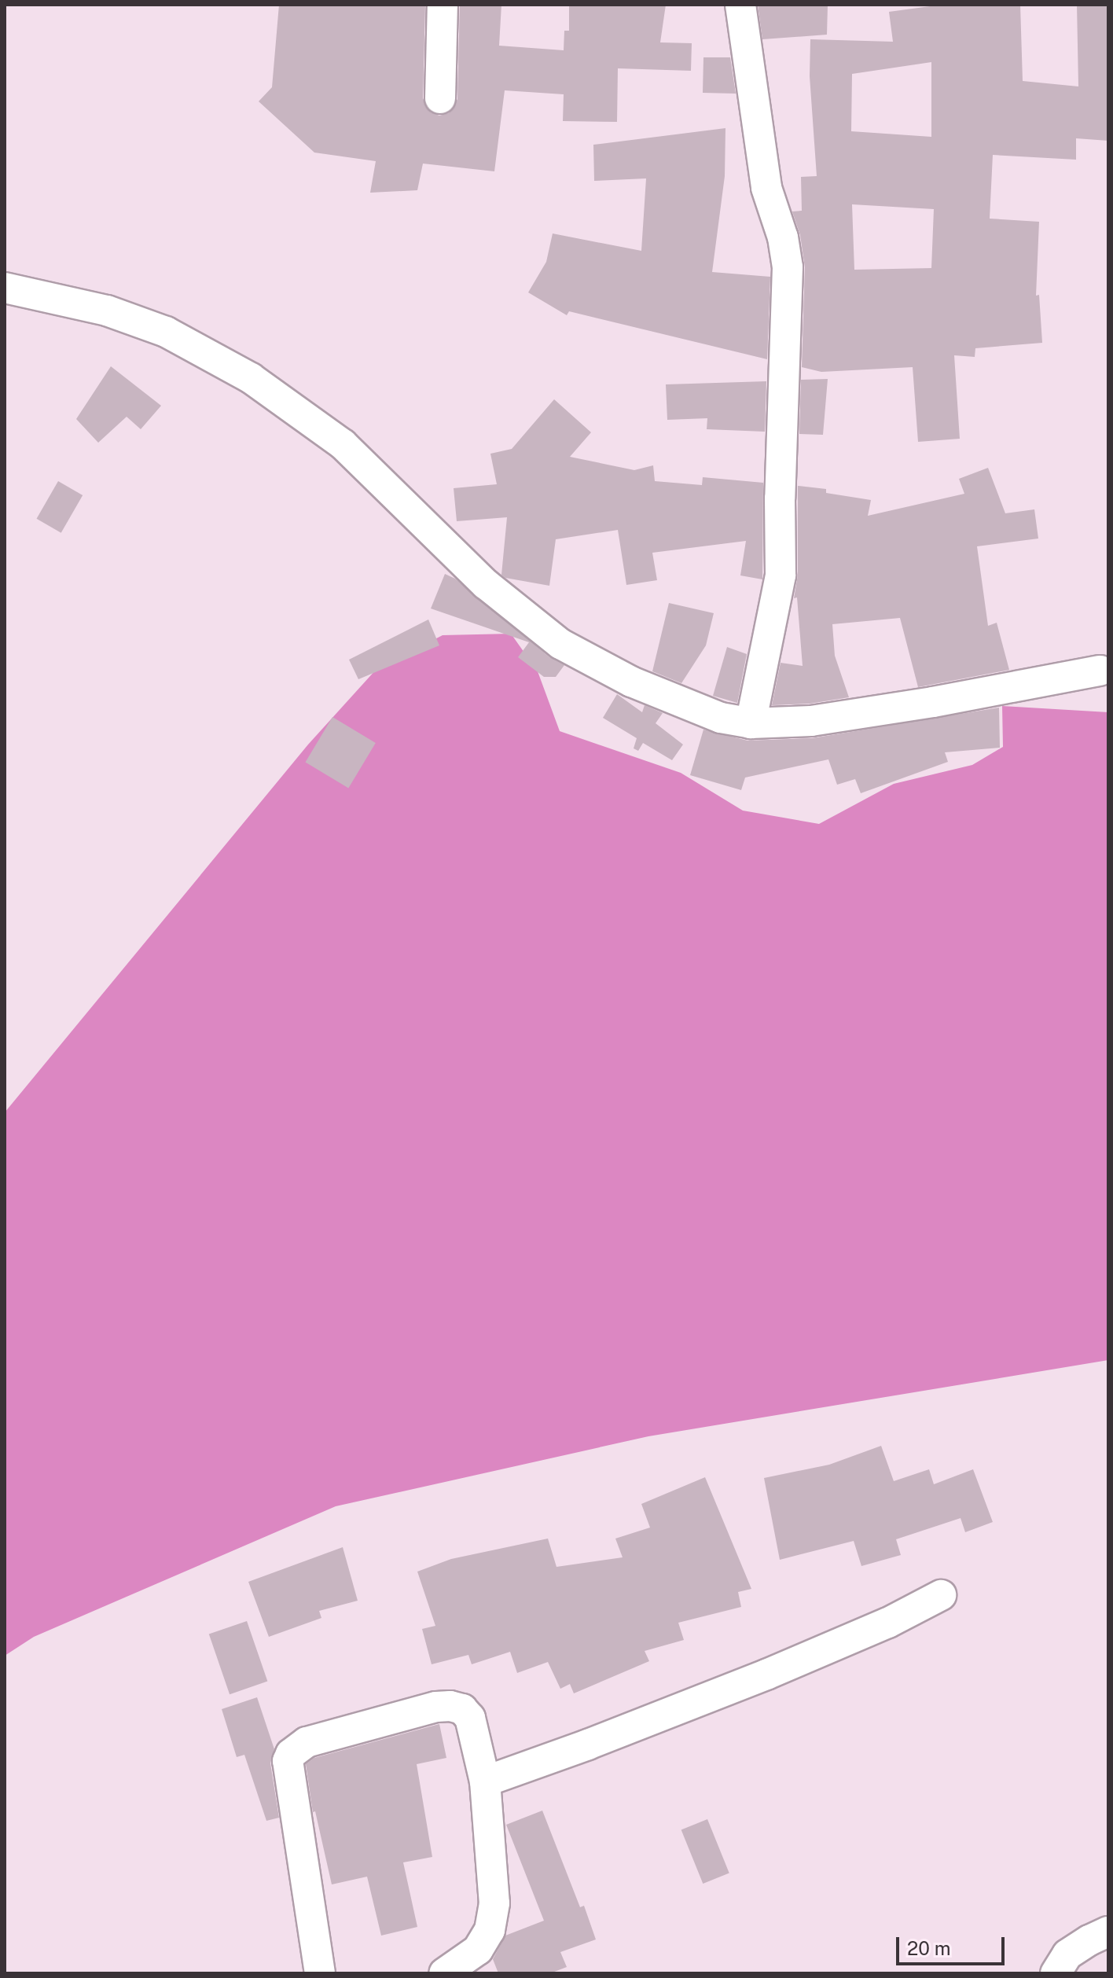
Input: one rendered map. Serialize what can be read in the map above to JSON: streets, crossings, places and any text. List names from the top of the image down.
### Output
{
  "scale_bar": "20 m"
}
